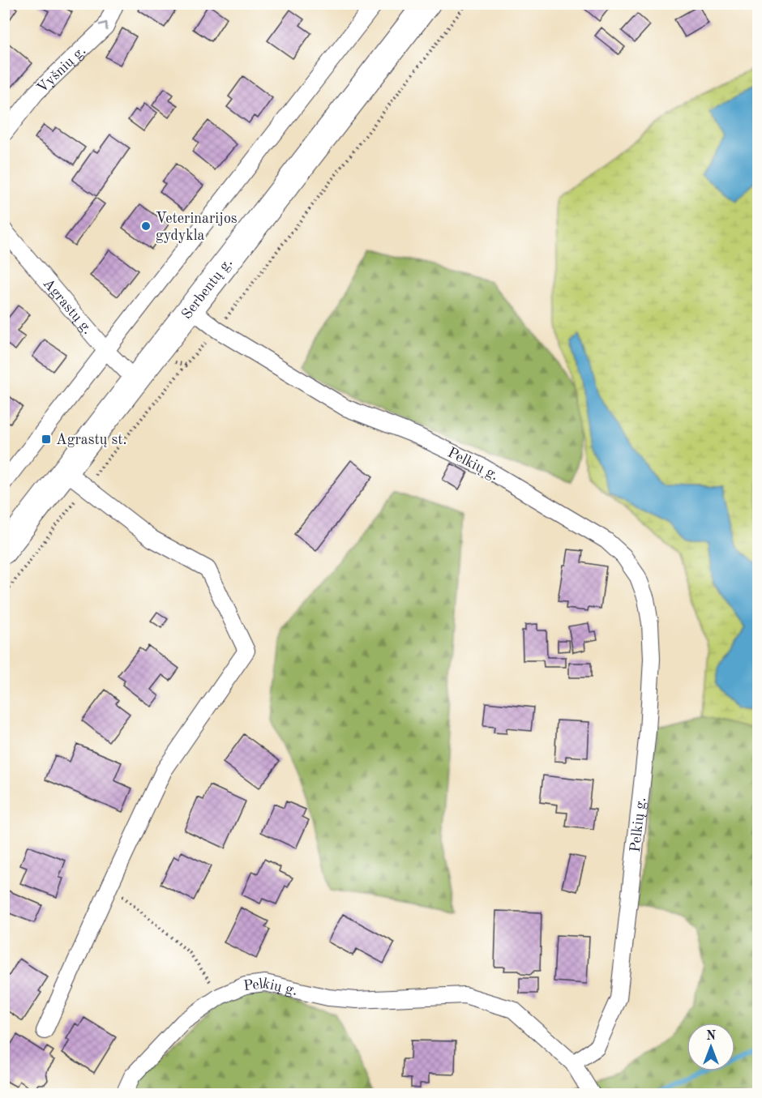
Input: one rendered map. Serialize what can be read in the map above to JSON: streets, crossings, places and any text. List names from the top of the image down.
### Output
{
  "streets": {
    "main road": ["Serbentų g."],
    "street": ["Vyšnių g.", "Agrastų g.", "Pelkių g."]
  },
  "crossings": [
    ["Serbentų g.", "Agrastų g."],
    ["Serbentų g.", "Pelkių g."]
  ],
  "one_way": ["Vyšnių g."],
  "places": {
    "other": ["Veterinarijos gydykla"],
    "transit": ["Agrastų st."]
  },
  "north": "top"
}
